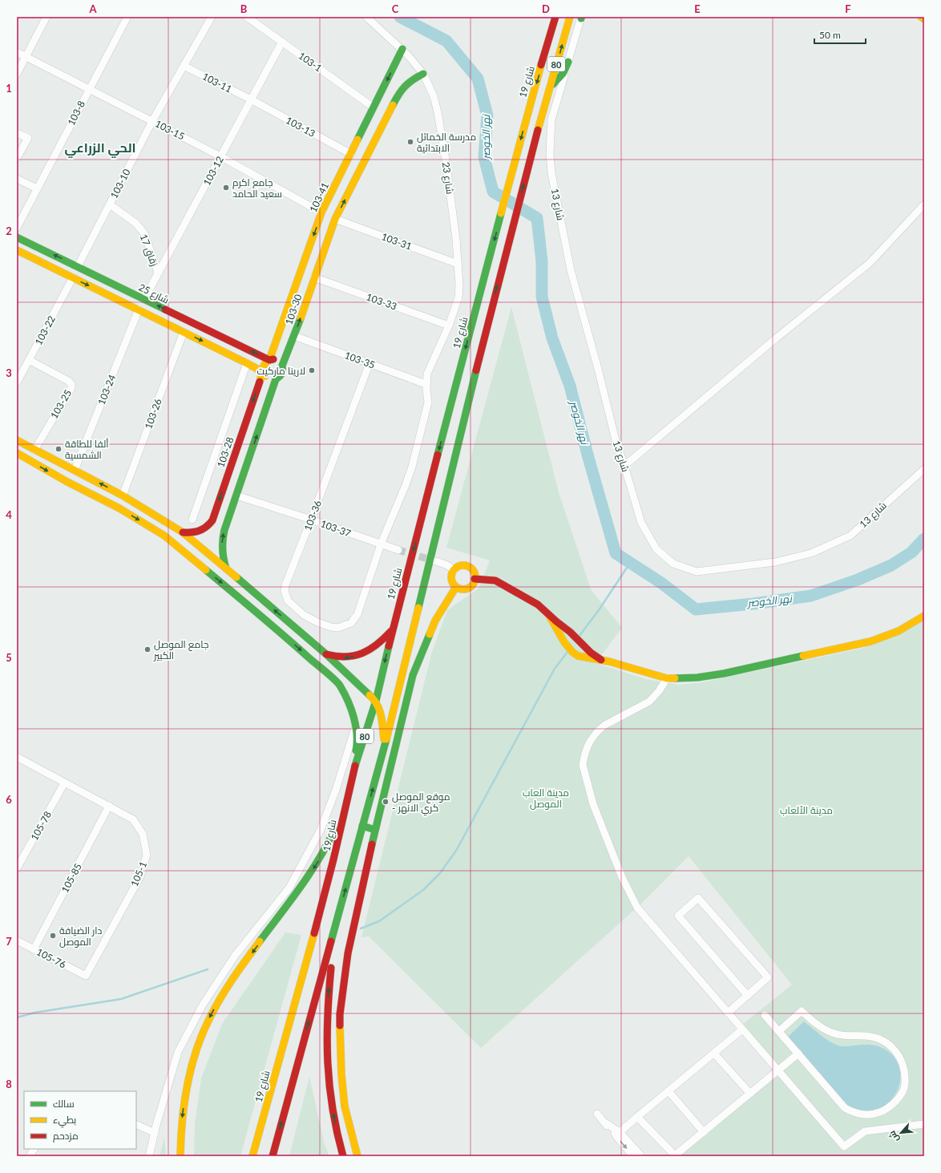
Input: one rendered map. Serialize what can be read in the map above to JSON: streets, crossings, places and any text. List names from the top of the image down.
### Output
{
  "streets": {
    "main road": [
      "80",
      "شارع 19",
      "103-41",
      "شارع 25",
      "103-30",
      "103-28"
    ],
    "street": [
      "103-1",
      "103-11",
      "103-8",
      "103-13",
      "103-15",
      "103-12",
      "شارع 23",
      "103-10",
      "شارع 13",
      "103-31",
      "زقاق 17",
      "103-33",
      "103-22",
      "103-35",
      "103-24",
      "103-25",
      "103-26",
      "103-36",
      "103-37",
      "105-78",
      "105-1",
      "105-85",
      "105-76"
    ]
  },
  "crossings": [
    ["103-1", "103-12"],
    ["103-1", "103-41"],
    ["103-11", "103-13"],
    ["103-11", "103-12"],
    ["103-11", "103-10"],
    ["103-8", "103-15"],
    ["103-13", "103-12"],
    ["103-13", "103-41"],
    ["103-15", "103-12"],
    ["103-15", "103-10"],
    ["103-15", "103-41"],
    ["103-12", "زقاق 17"],
    ["103-12", "شارع 25"],
    ["شارع 23", "103-41"],
    ["شارع 23", "103-31"],
    ["شارع 23", "103-33"],
    ["شارع 23", "103-30"],
    ["شارع 23", "103-35"],
    ["شارع 23", "103-36"],
    ["شارع 23", "103-37"],
    ["103-10", "زقاق 17"],
    ["103-10", "شارع 25"],
    ["103-41", "شارع 25"],
    ["103-41", "103-30"],
    ["103-41", "103-28"],
    ["103-31", "103-30"],
    ["شارع 25", "103-30"],
    ["شارع 25", "103-28"],
    ["103-33", "103-30"],
    ["103-30", "103-35"],
    ["103-30", "103-28"],
    ["103-30", "103-37"],
    ["103-22", "103-25"],
    ["103-35", "103-36"],
    ["103-36", "103-37"],
    ["105-78", "105-1"],
    ["105-1", "105-85"],
    ["105-1", "105-76"],
    ["105-85", "105-76"]
  ],
  "one_way": ["103-41", "103-30", "103-28"],
  "districts": ["الحي الزراعي"],
  "water": ["نهر الخوصر"],
  "parks": ["مدينة العاب الموصل", "مدينة الألعاب"],
  "places": [
    "مدرسة الخمائل الابتدائية",
    "جامع اكرم سعيد الحامد",
    "لارينا ماركيت",
    "ألفا للطاقة الشمسية",
    "جامع الموصل الكبير",
    "موقع الموصل - كري الانهر",
    "دار الضيافة الموصل"
  ],
  "legend": ["سالك", "بطيء", "مزدحم"],
  "scale_bar": "50 m",
  "north": "bottom left",
  "grid": {
    "columns": [
      "A",
      "B",
      "C",
      "D",
      "E",
      "F"
    ],
    "rows": [
      "1",
      "2",
      "3",
      "4",
      "5",
      "6",
      "7",
      "8"
    ]
  }
}
